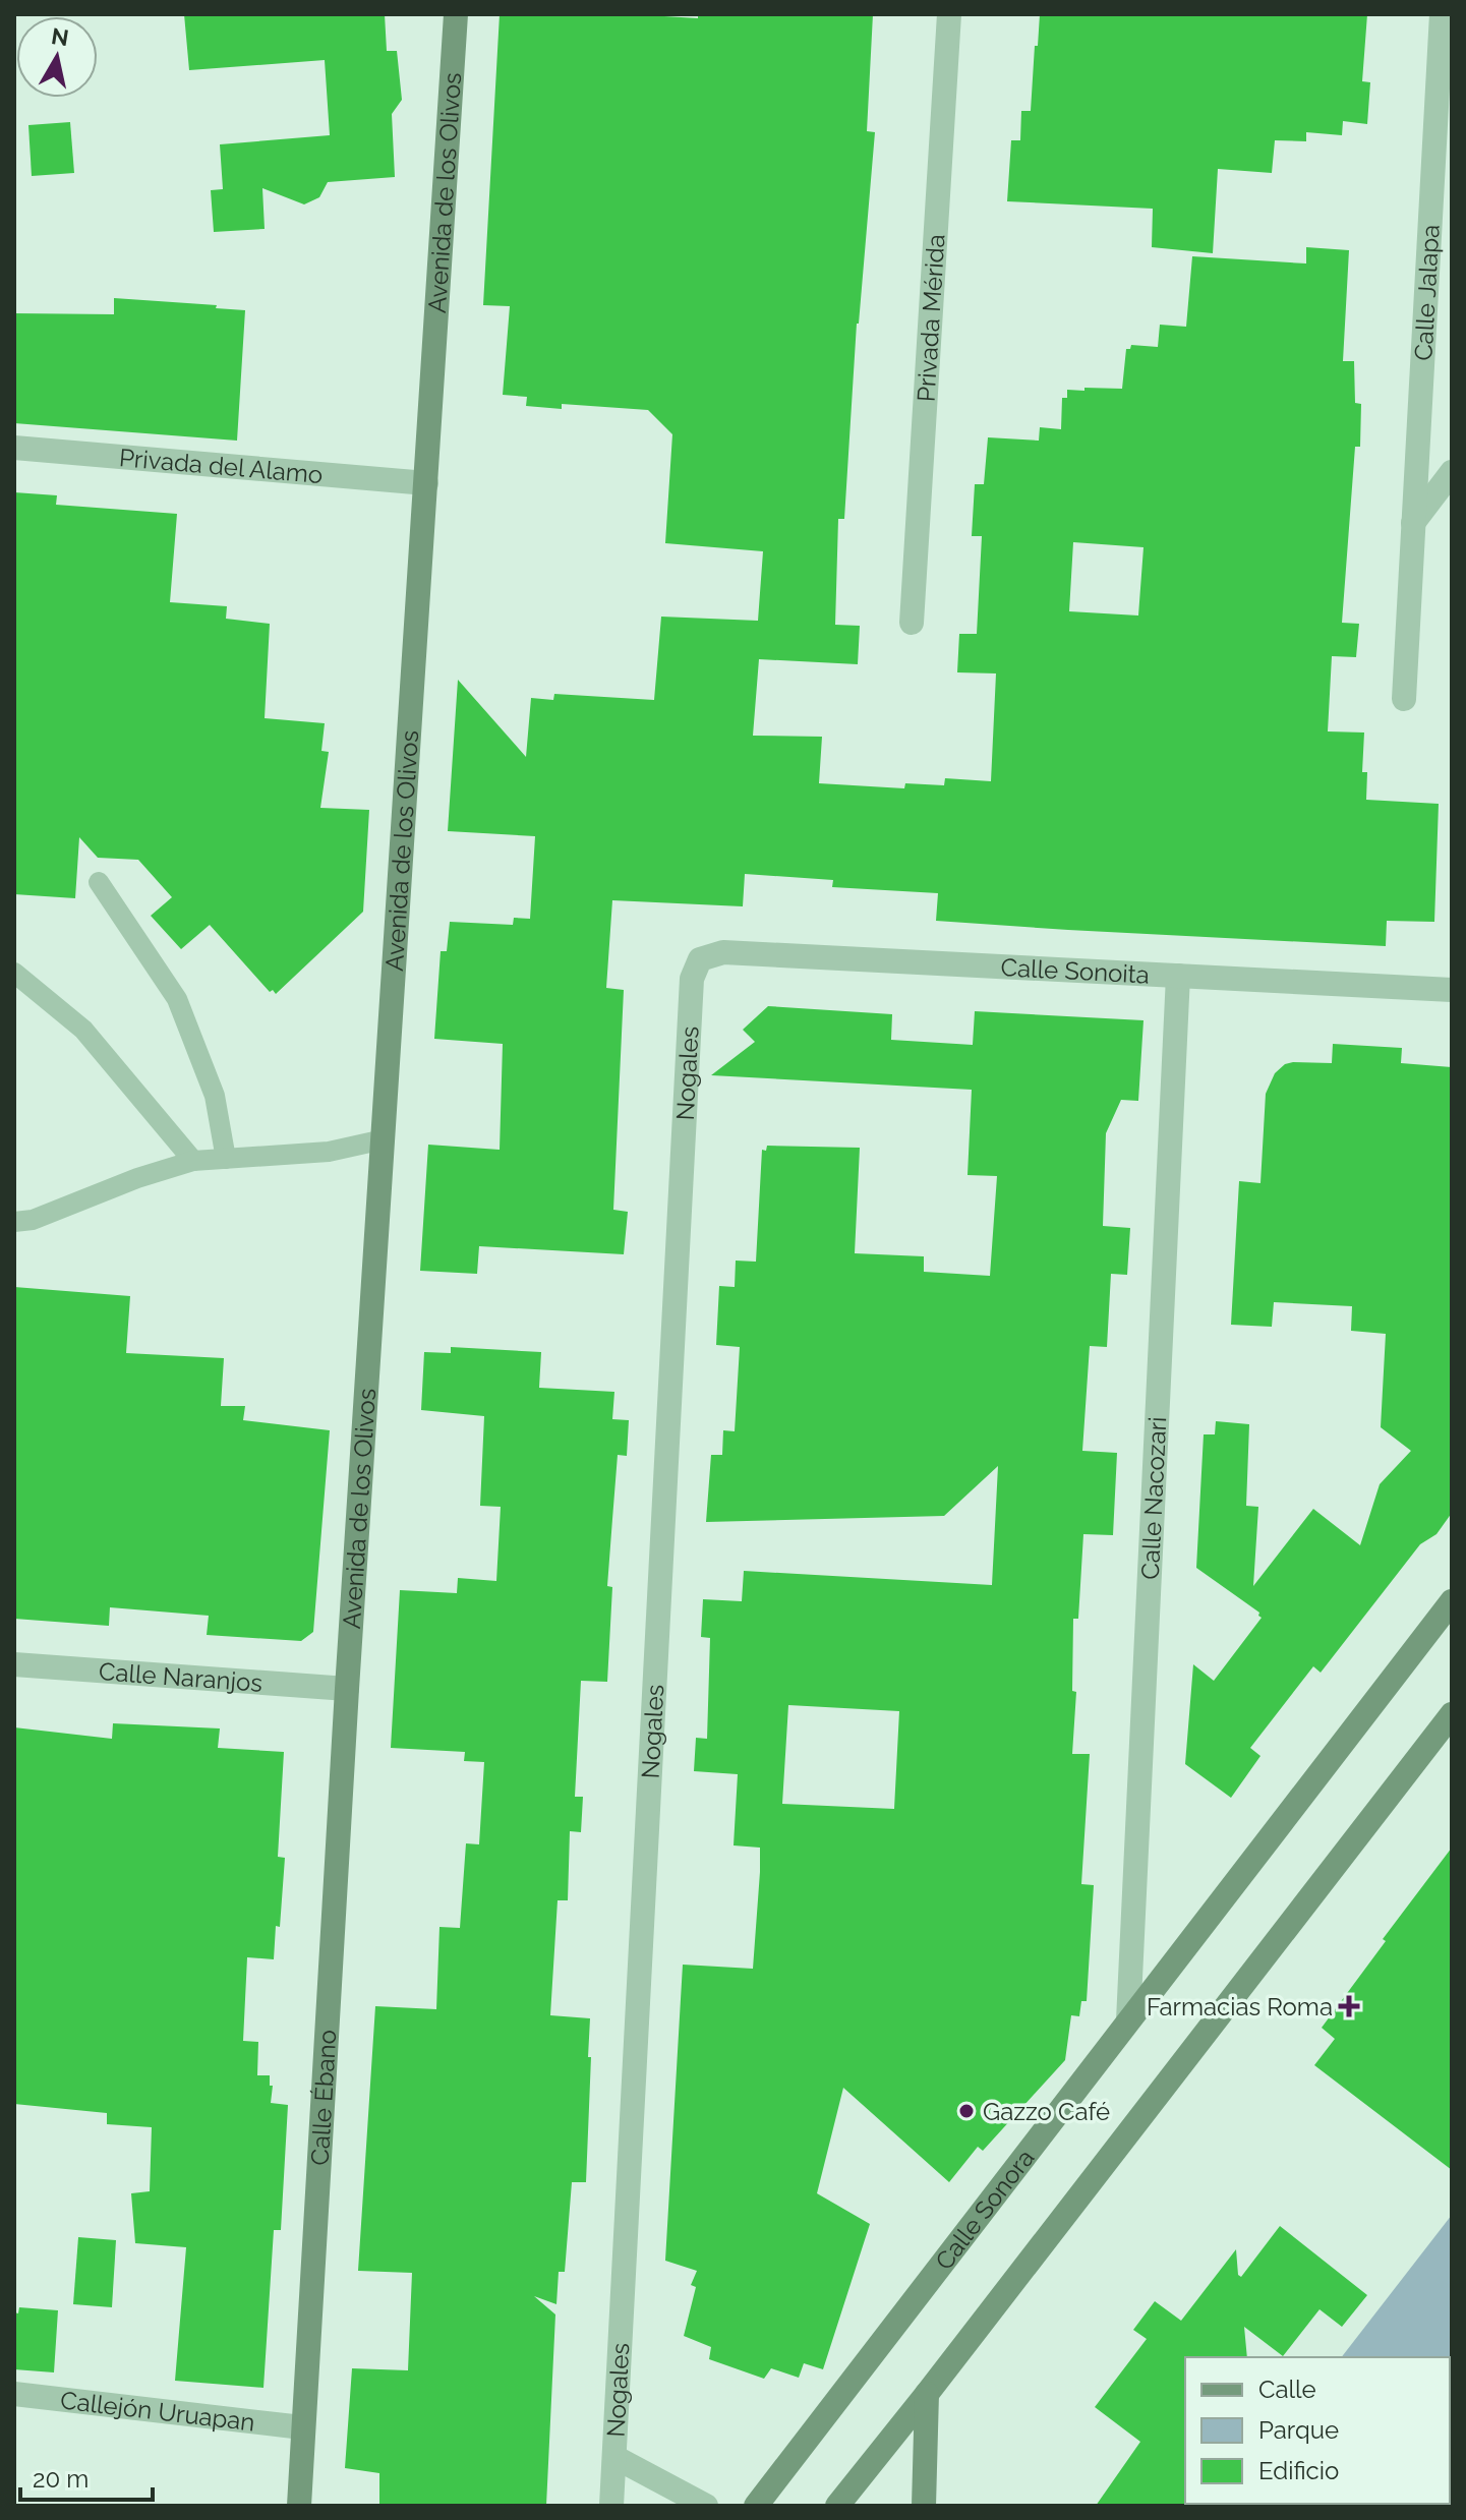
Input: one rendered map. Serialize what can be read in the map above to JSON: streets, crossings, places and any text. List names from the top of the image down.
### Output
{
  "streets": {
    "street": [
      "Avenida de los Olivos",
      "Calle Jalapa",
      "Privada Mérida",
      "Privada del Alamo",
      "Calle Sonoita",
      "Nogales",
      "Calle Nacozari",
      "Calle Naranjos",
      "Calle Ébano",
      "Calle Sonora",
      "Callejón Uruapan"
    ]
  },
  "crossings": [
    ["Avenida de los Olivos", "Privada del Alamo"],
    ["Avenida de los Olivos", "Calle Naranjos"],
    ["Avenida de los Olivos", "Calle Ébano"],
    ["Calle Sonoita", "Nogales"],
    ["Calle Sonoita", "Calle Nacozari"],
    ["Calle Nacozari", "Calle Sonora"],
    ["Calle Naranjos", "Calle Ébano"],
    ["Calle Ébano", "Callejón Uruapan"]
  ],
  "places": {
    "health": ["Farmacias Roma"],
    "other": ["Gazzo Café"]
  },
  "legend": ["Calle", "Parque", "Edificio"],
  "scale_bar": "20 m",
  "north": "top"
}
